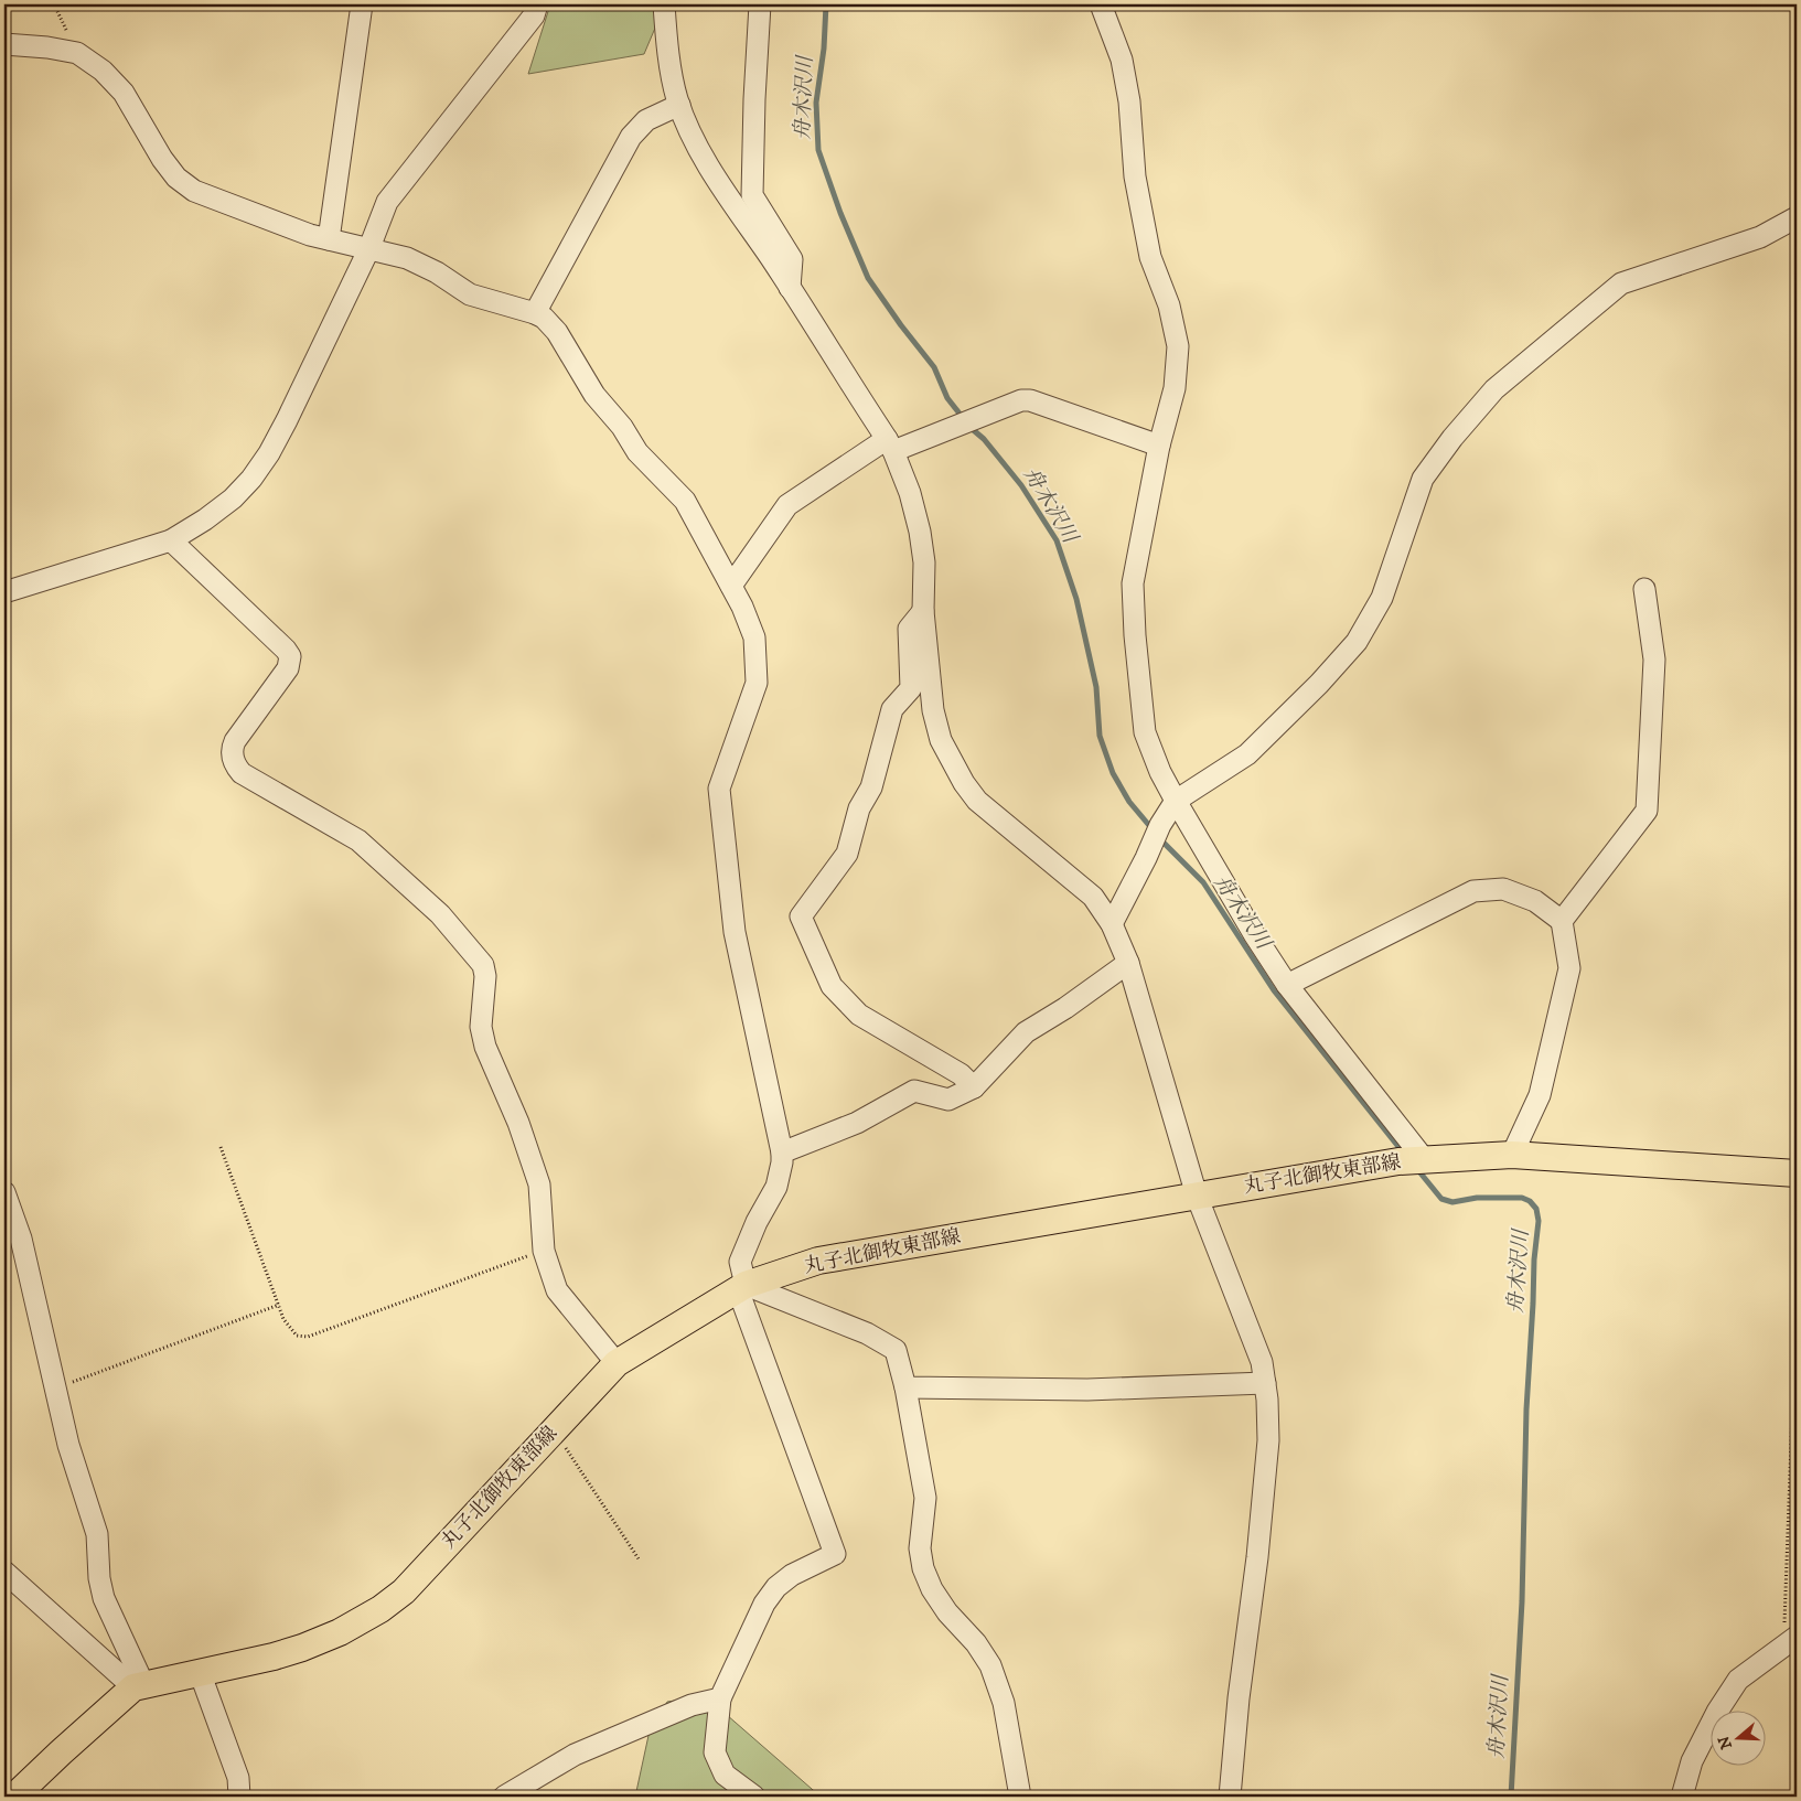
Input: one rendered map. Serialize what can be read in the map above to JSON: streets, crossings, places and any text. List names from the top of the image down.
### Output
{
  "streets": {
    "main road": ["丸子北御牧東部線"]
  },
  "water": ["舟木沢川"],
  "north": "left"
}
